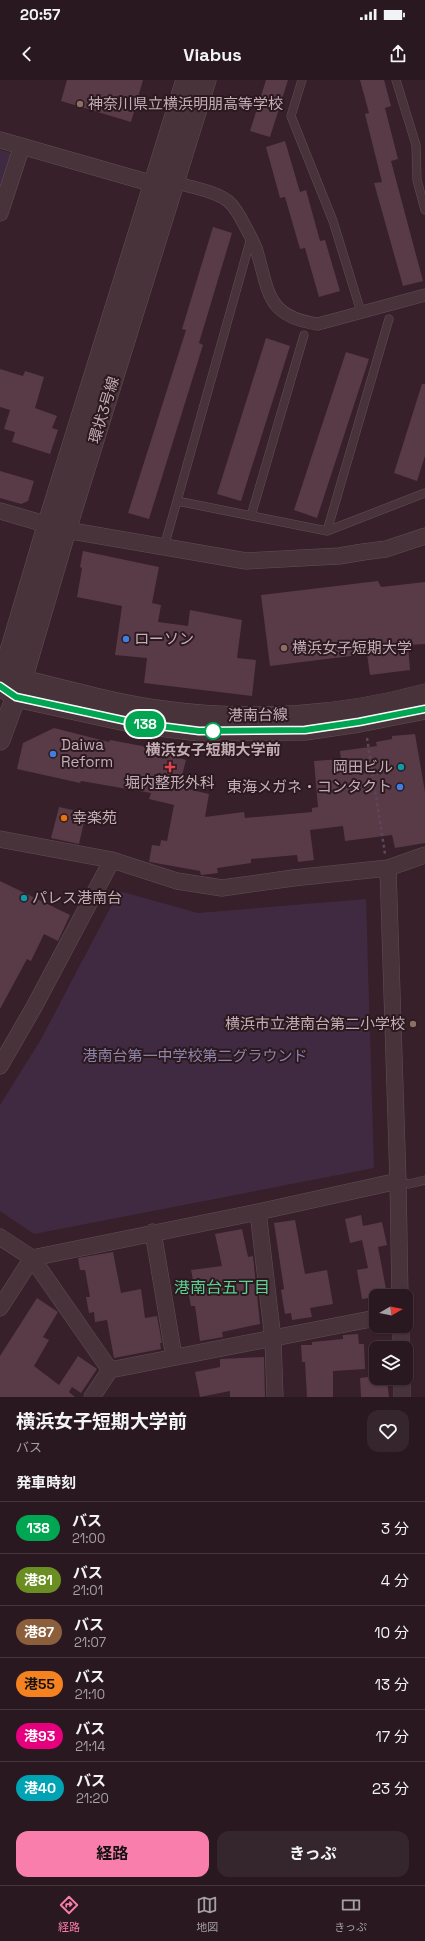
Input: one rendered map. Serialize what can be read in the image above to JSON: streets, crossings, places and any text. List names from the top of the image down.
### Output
{
  "streets": {
    "street": ["環状3号線", "港南台線"]
  },
  "crossings": [
    ["環状3号線", "港南台線"]
  ],
  "districts": ["港南台五丁目"],
  "parks": ["港南台第一中学校第二グラウンド"],
  "places": {
    "other": [
      "神奈川県立横浜明朋高等学校",
      "ローソン",
      "横浜女子短期大学",
      "横浜女子短期大学前",
      "Daiwa Reform",
      "岡田ビル",
      "東海メガネ・コンタクト",
      "幸楽苑",
      "パレス港南台",
      "横浜市立港南台第二小学校"
    ],
    "health": ["堀内整形外科"]
  },
  "lines": ["bus line 138"],
  "north": "right",
  "page": {
    "status": "20:57",
    "header": "Viabus",
    "on_map": "138",
    "heading": [
      ["横浜女子短期大学前", "バス"],
      "発車時刻"
    ],
    "list": [
      {
        "mark": "138",
        "name": "バス",
        "note": "21:00",
        "value": "3 分"
      },
      {
        "mark": "港81",
        "name": "バス",
        "note": "21:01",
        "value": "4 分"
      },
      {
        "mark": "港87",
        "name": "バス",
        "note": "21:07",
        "value": "10 分"
      },
      {
        "mark": "港55",
        "name": "バス",
        "note": "21:10",
        "value": "13 分"
      },
      {
        "mark": "港93",
        "name": "バス",
        "note": "21:14",
        "value": "17 分"
      },
      {
        "mark": "港40",
        "name": "バス",
        "note": "21:20",
        "value": "23 分"
      }
    ],
    "buttons": ["経路", "きっぷ"],
    "tabs": ["経路", "地図", "きっぷ"]
  }
}
